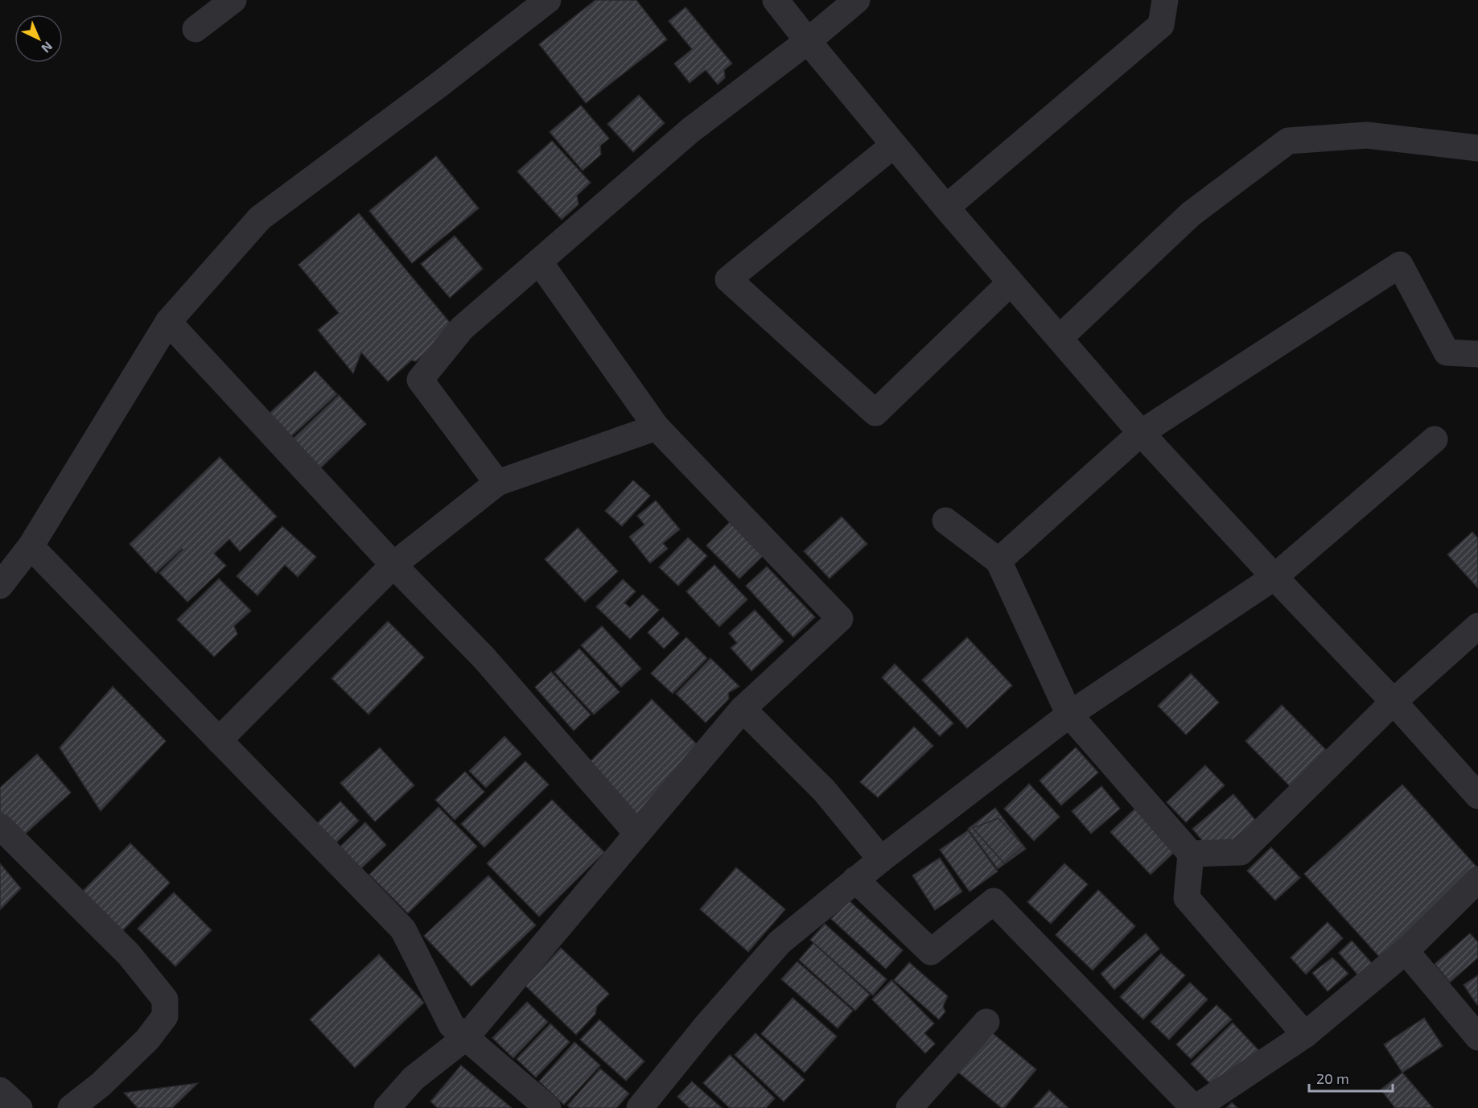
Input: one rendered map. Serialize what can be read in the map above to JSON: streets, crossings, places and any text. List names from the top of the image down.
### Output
{
  "scale_bar": "20 m",
  "north": "bottom right"
}
